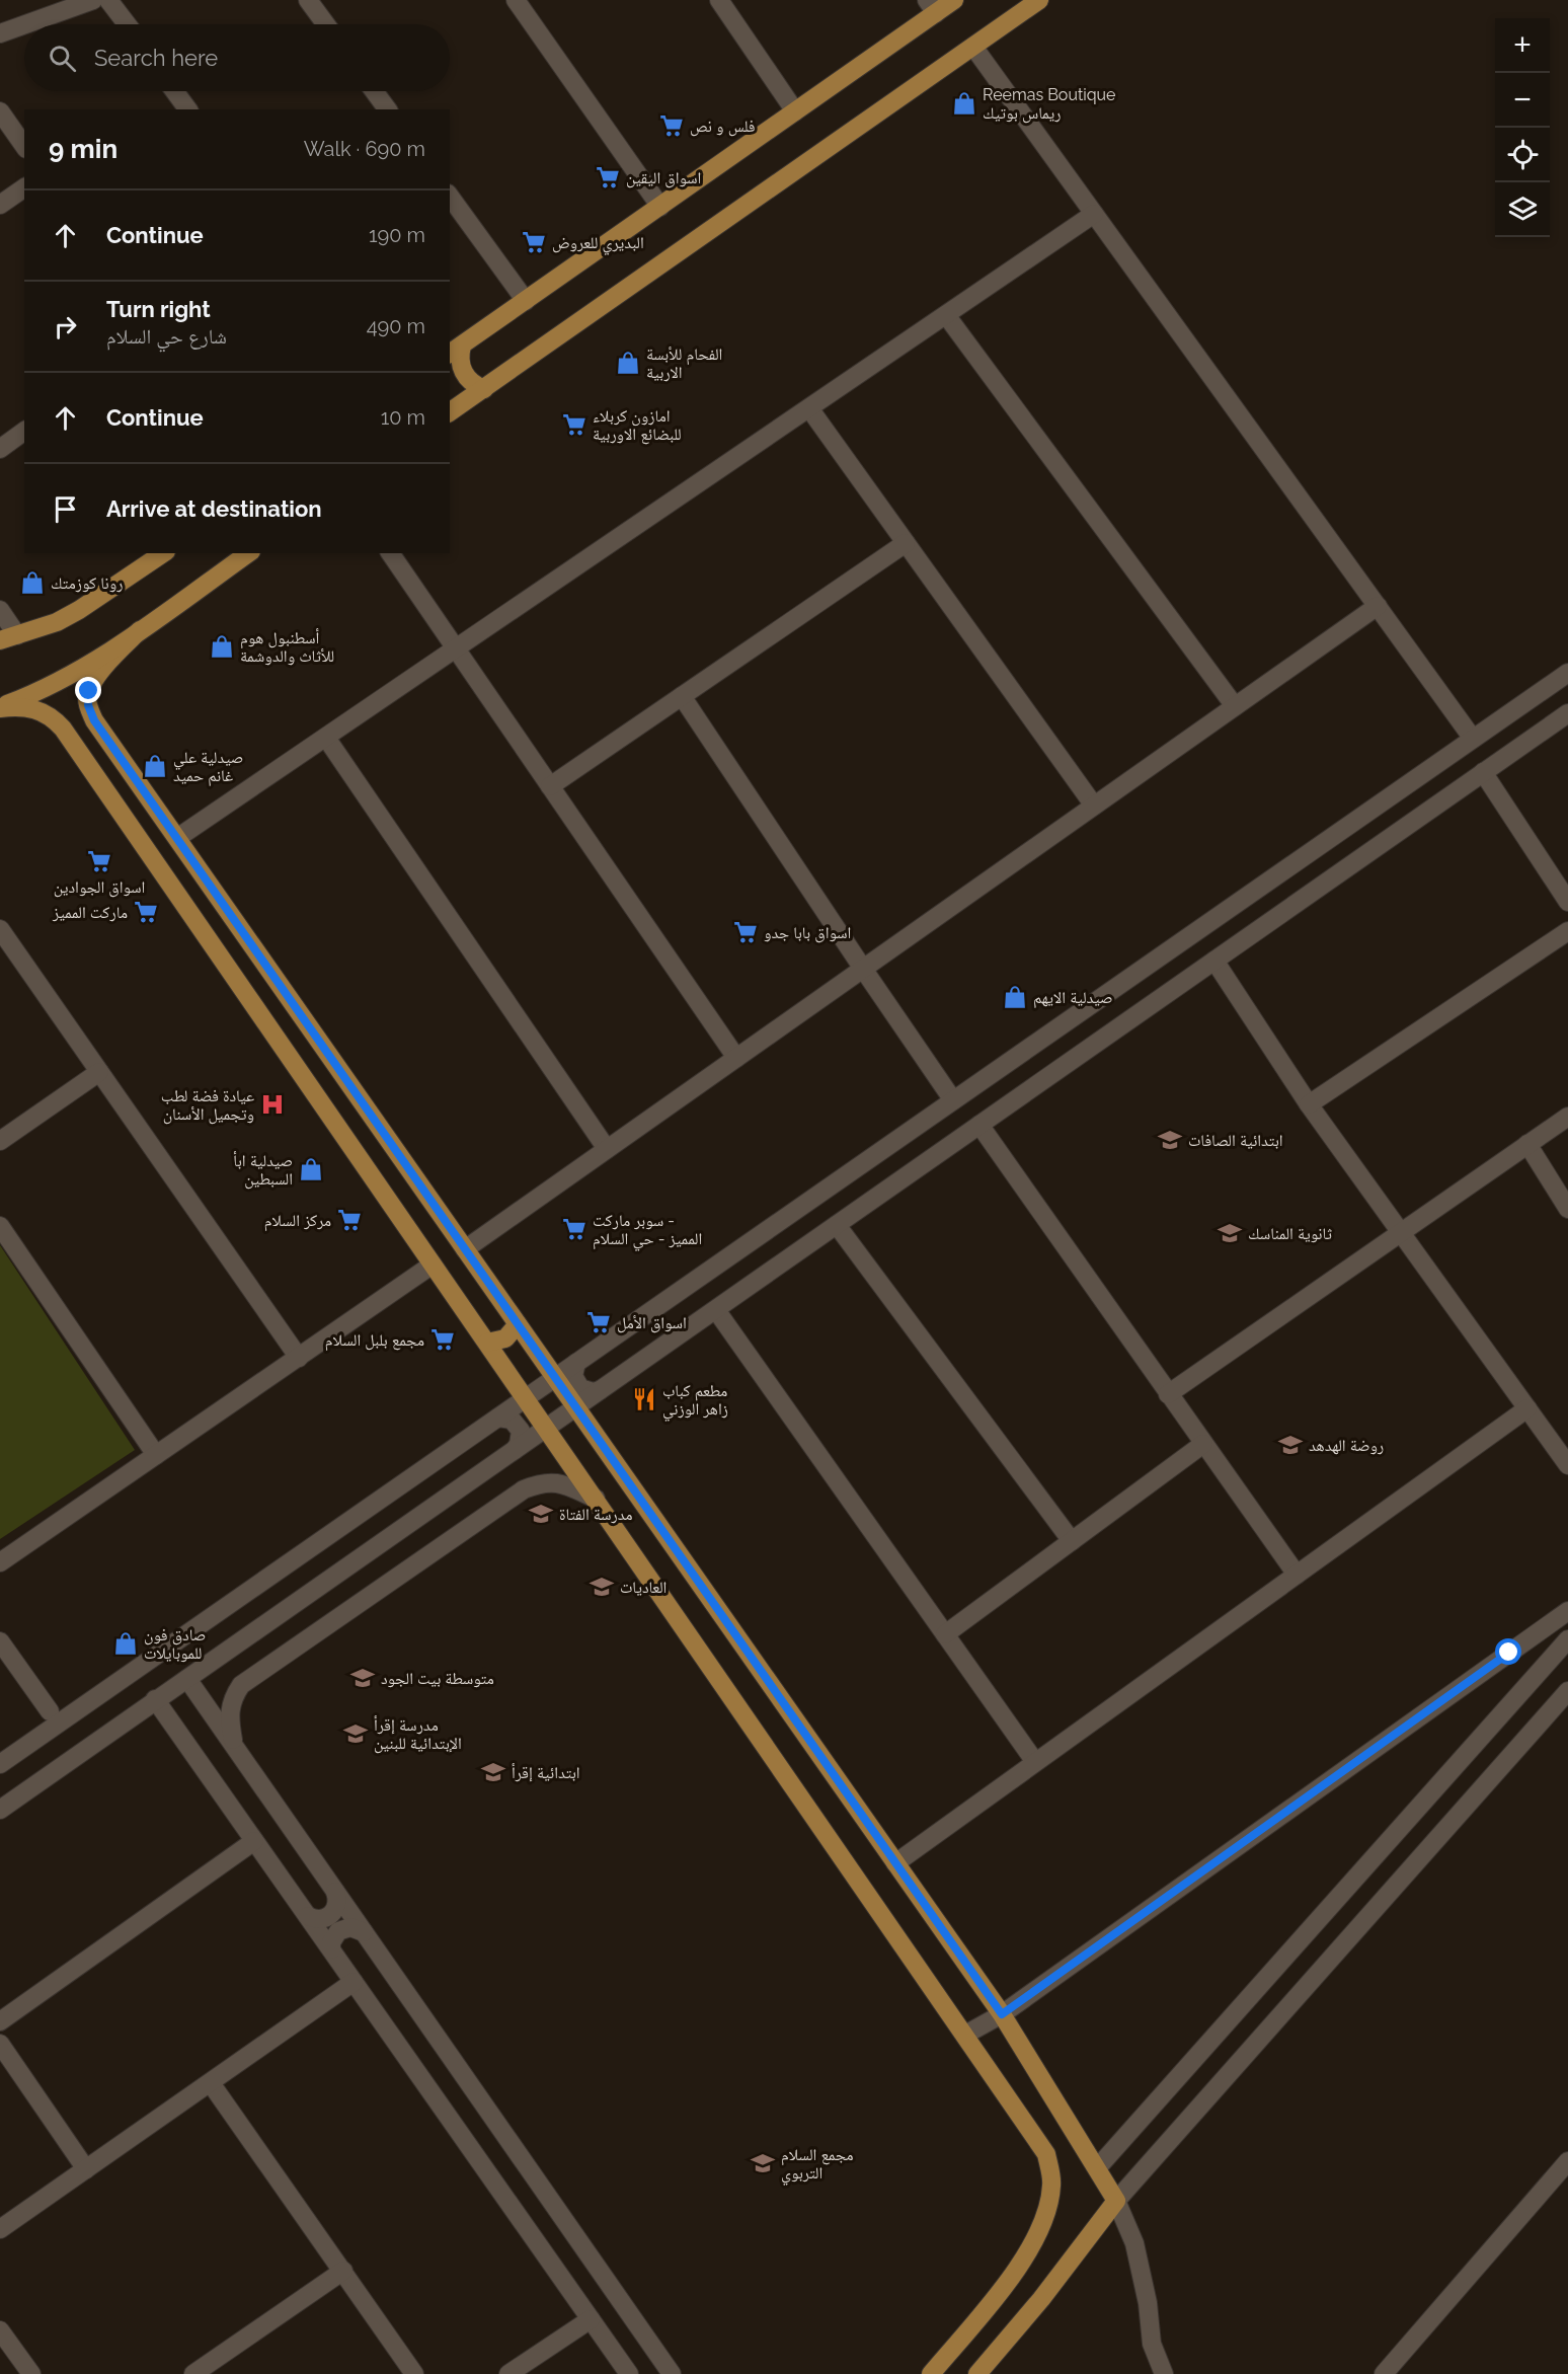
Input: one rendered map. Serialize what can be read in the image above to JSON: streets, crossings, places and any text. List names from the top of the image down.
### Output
{
  "places": {
    "shop": [
      "Reemas Boutique ريماس بوتيك",
      "الفحام للأبسة الاربية",
      "رونا كوزمتك",
      "أسطنبول هوم للأثاث والدوشمة",
      "صيدلية علي غانم حميد",
      "صيدلية الايهم",
      "صيدلية ابأ السبطين",
      "صادق فون للموبايلات"
    ],
    "supermarket": [
      "فلس و نص",
      "اسواق اليقين",
      "البديري للعروض",
      "امازون كربلاء للبضائع الاوربية",
      "اسواق الجوادين",
      "ماركت المميز",
      "اسواق بابا جدو",
      "مركز السلام",
      "سوبر ماركت - المميز - حي السلام",
      "اسواق الأمل",
      "مجمع بلبل السلام"
    ],
    "hospital": ["عيادة فضة لطب وتجميل الأسنان"],
    "school or university": [
      "ابتدائية الصافات",
      "ثانوية المناسك",
      "روضة الهدهد",
      "مدرسة الفتاة",
      "العاديات",
      "متوسطة بيت الجود",
      "مدرسة إقرأ الإبتدائية للبنين",
      "ابتدائية إقرأ",
      "مجمع السلام التربوي"
    ],
    "restaurant": ["مطعم كباب زاهر الوزني"]
  },
  "page": {
    "map_buttons": ["+", "−"],
    "search": "Search here",
    "heading": ["9 min", "Walk · 690 m"],
    "list": [
      ["Continue", "190 m"],
      ["Turn right", "شارع حي السلام", "490 m"],
      ["Continue", "10 m"],
      "Arrive at destination"
    ]
  }
}
